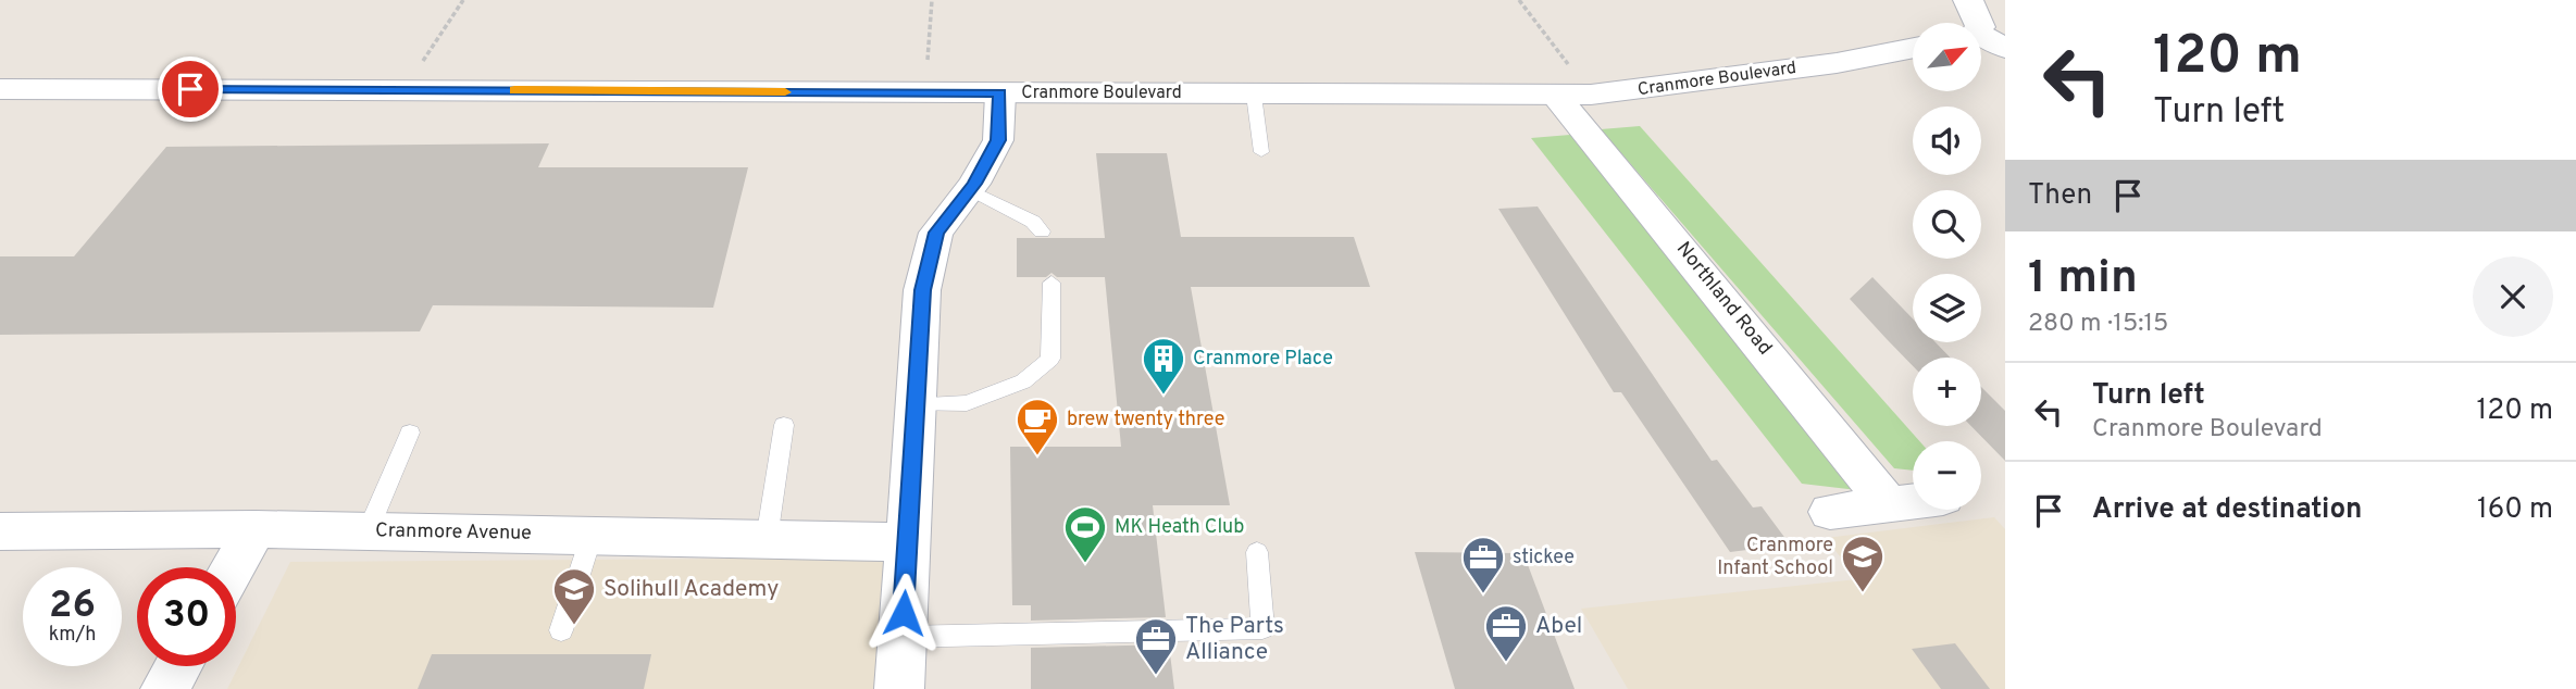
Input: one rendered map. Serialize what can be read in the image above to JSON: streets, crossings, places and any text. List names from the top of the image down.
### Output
{
  "streets": {
    "street": ["Cranmore Boulevard", "Northland Road", "Cranmore Avenue"]
  },
  "crossings": [
    ["Cranmore Boulevard", "Northland Road"]
  ],
  "places": {
    "building": ["Cranmore Place"],
    "cafe": ["brew twenty three"],
    "sports": ["MK Heath Club"],
    "school or university": ["Cranmore Infant School", "Solihull Academy"],
    "office": ["stickee", "Abel", "The Parts Alliance"]
  },
  "north": "top right",
  "page": {
    "turn": ["120 m", "Turn left"],
    "map_buttons": ["+", "−"],
    "then": "Then",
    "heading": ["1 min", "280 m · 15:15"],
    "list": [
      {
        "name": "Turn left",
        "note": "Cranmore Boulevard",
        "value": "120 m"
      },
      {
        "name": "Arrive at destination",
        "value": "160 m"
      }
    ],
    "speed": "26 km/h",
    "limit": "30"
  }
}
